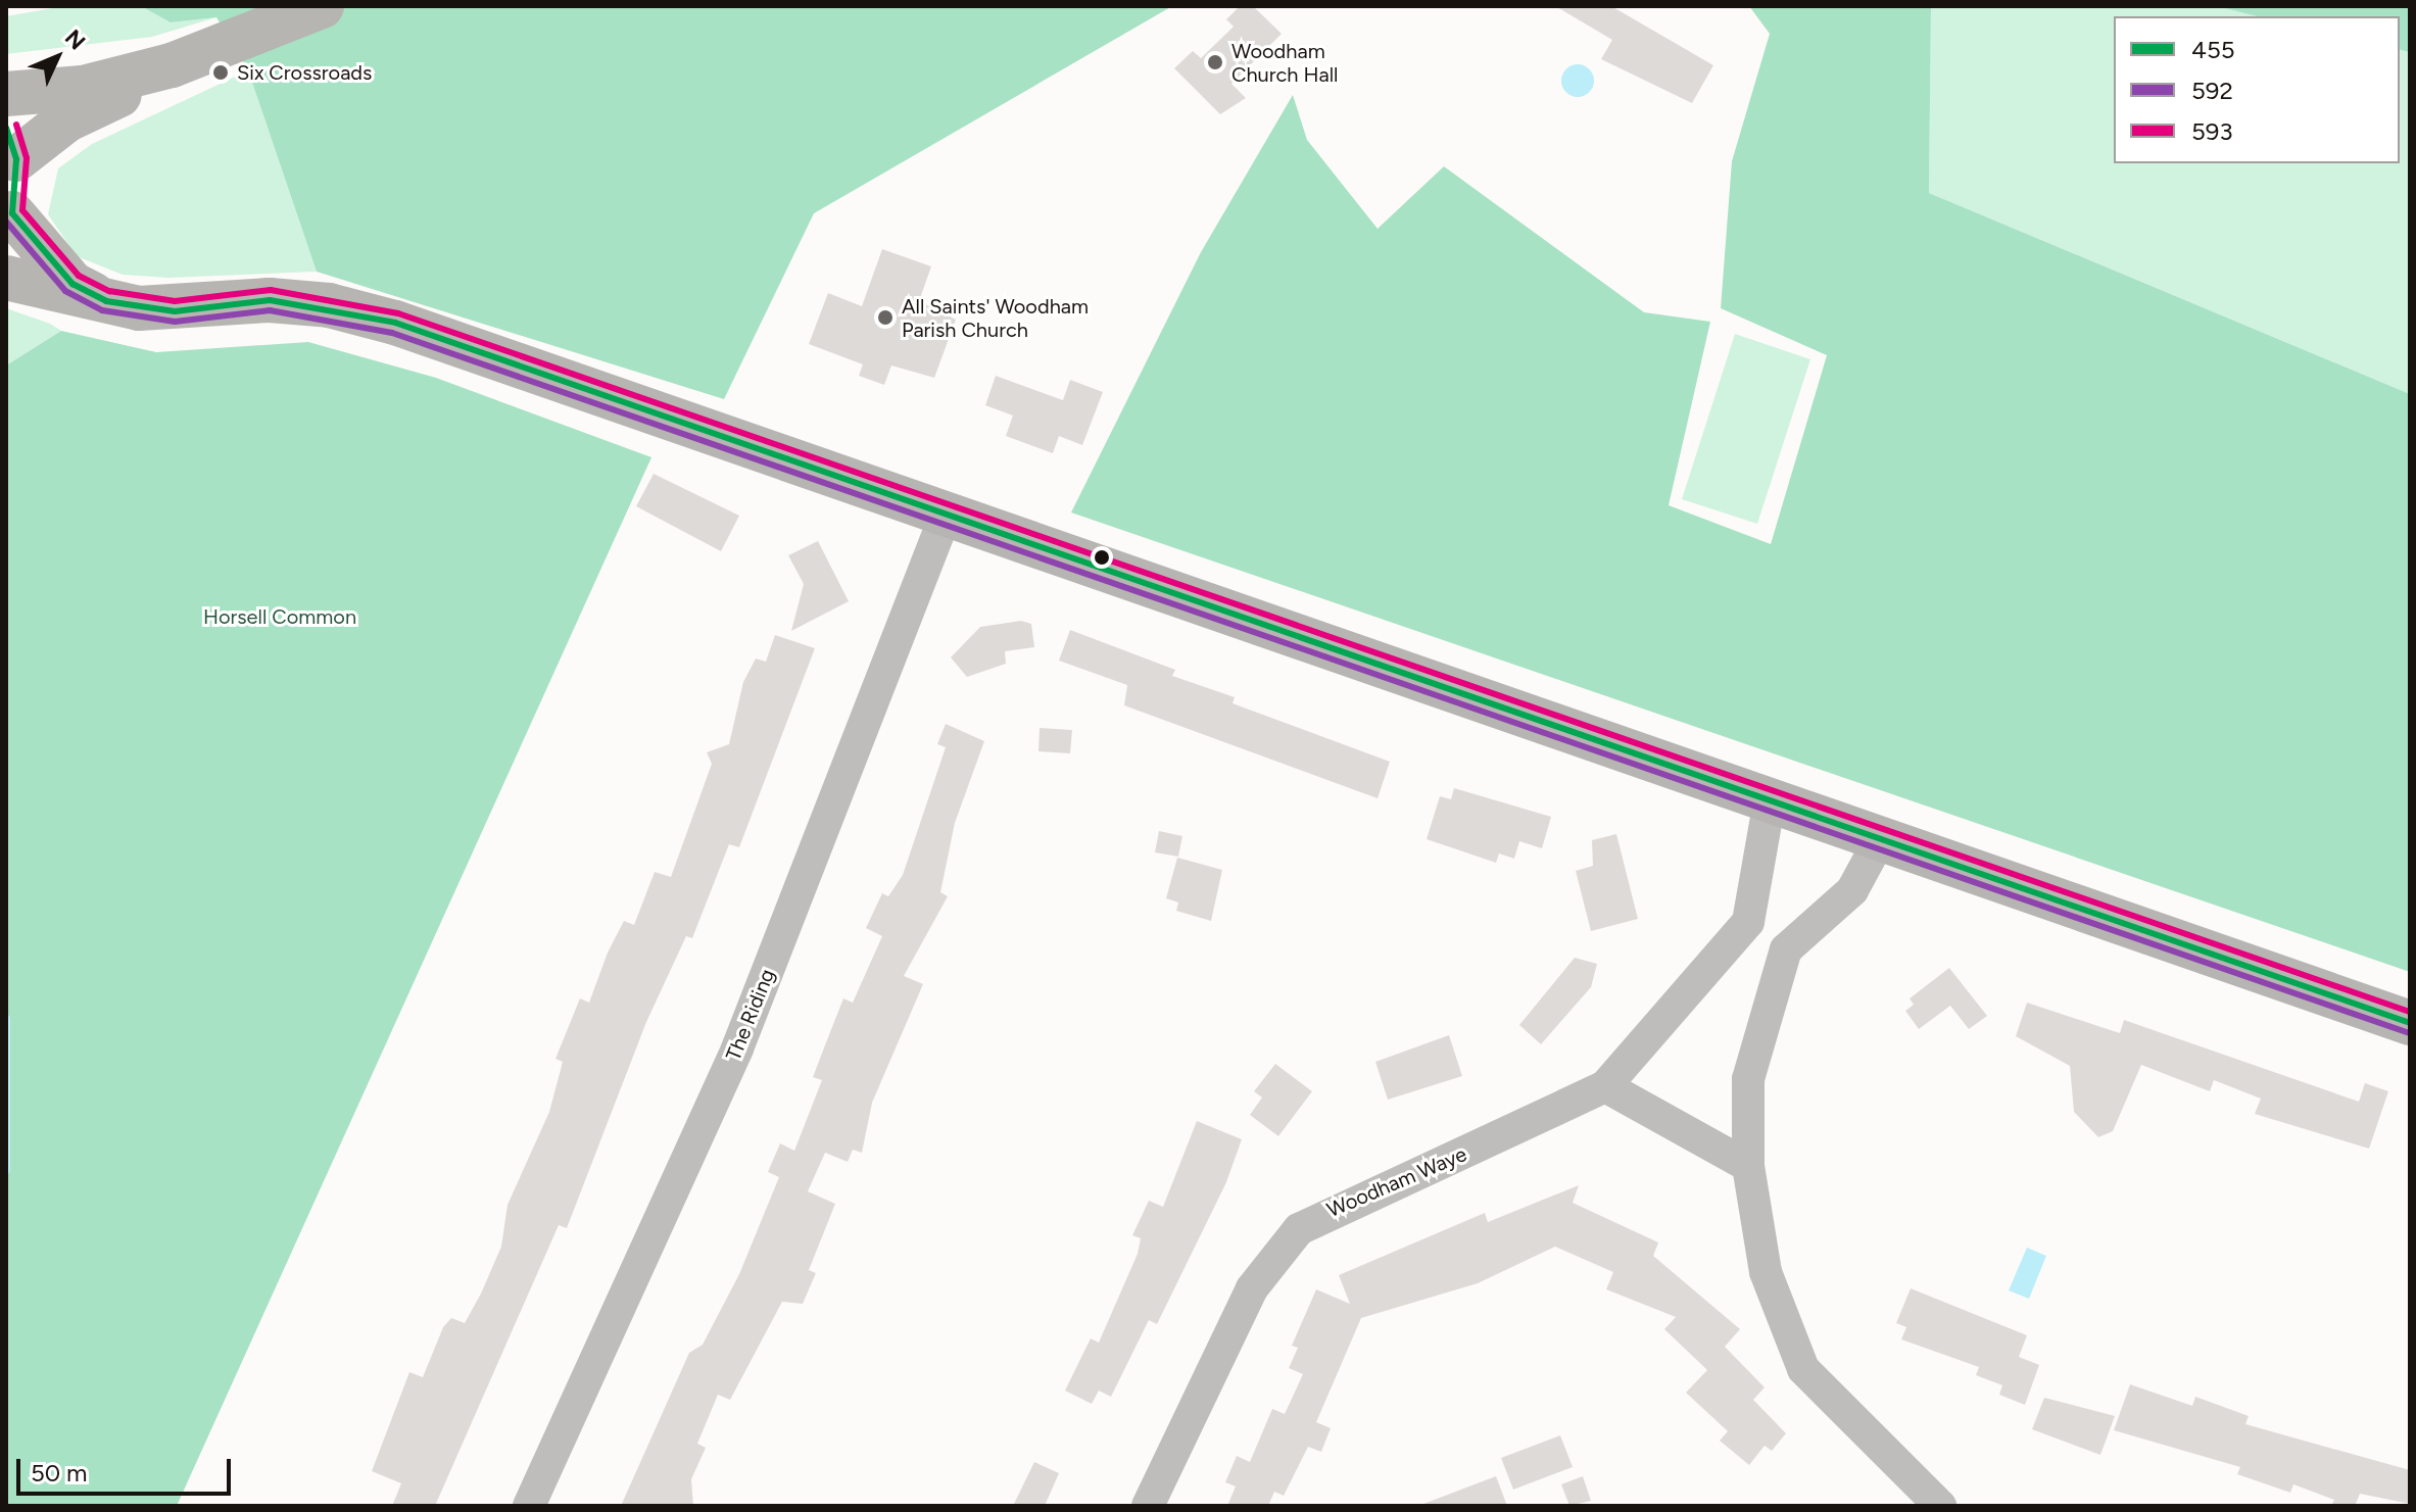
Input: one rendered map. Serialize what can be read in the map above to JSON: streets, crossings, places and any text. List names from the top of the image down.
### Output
{
  "streets": {
    "street": ["The Riding", "Woodham Waye"]
  },
  "parks": ["Horsell Common"],
  "places": ["Woodham Church Hall", "Six Crossroads", "All Saints' Woodham Parish Church"],
  "lines": ["transit line 593", "transit line 455", "transit line 592"],
  "legend": ["455", "592", "593"],
  "scale_bar": "50 m",
  "north": "top right"
}
